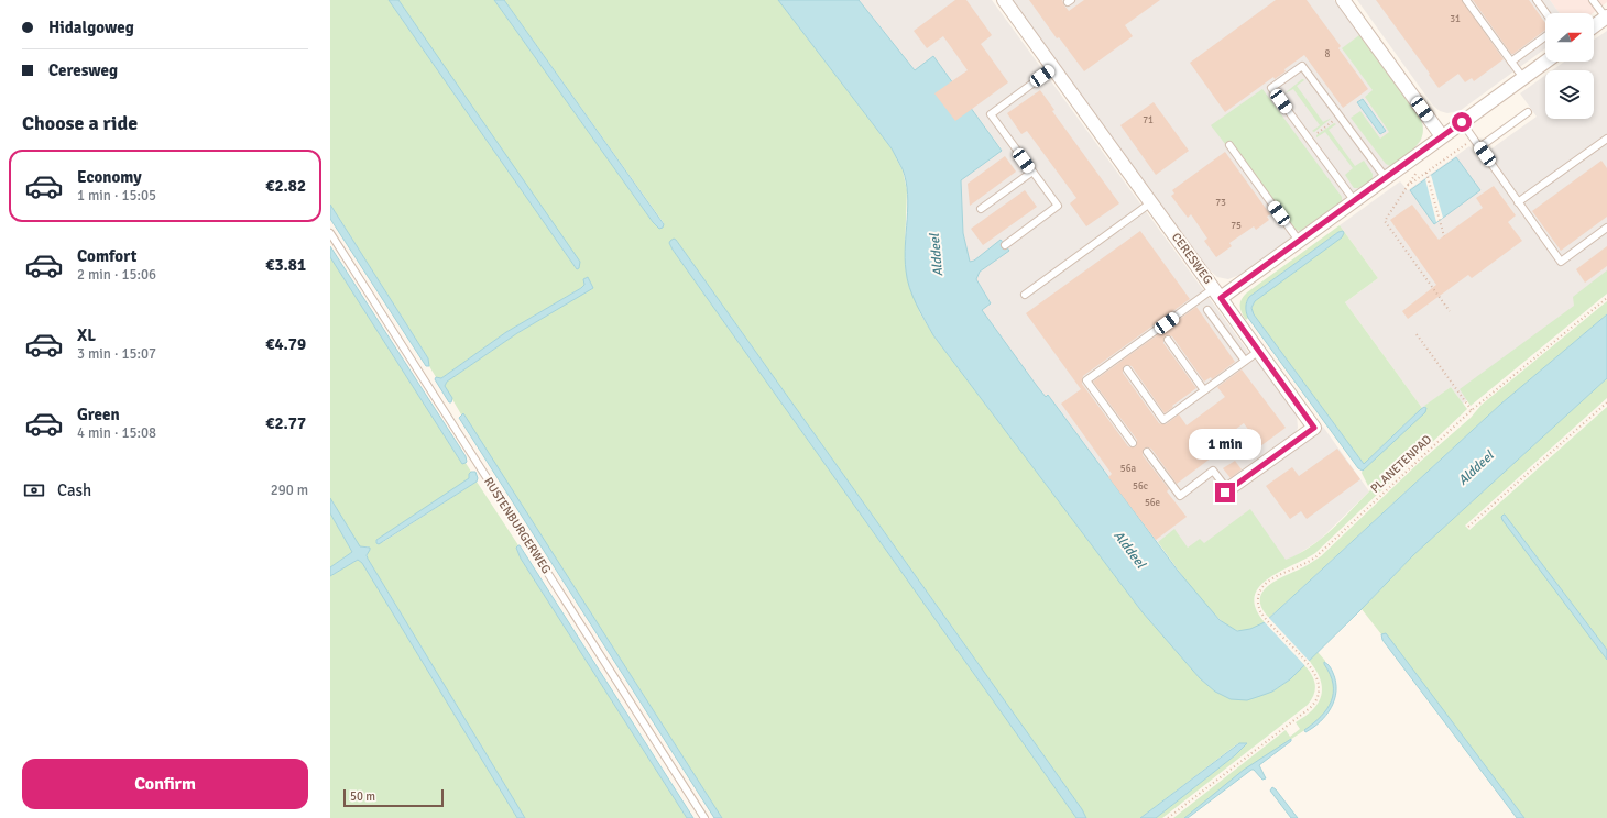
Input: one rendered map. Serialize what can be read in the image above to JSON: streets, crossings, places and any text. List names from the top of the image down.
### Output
{
  "streets": {
    "street": ["CERESWEG"],
    "lane": ["RUSTENBURGERWEG"],
    "path": ["PLANETENPAD"]
  },
  "water": ["Alddeel"],
  "house_numbers": [
    "31",
    "8",
    "71",
    "73",
    "75",
    "56a",
    "56c",
    "56e"
  ],
  "scale_bar": "50 m",
  "north": "right",
  "page": {
    "banner": ["Hidalgoweg", "Ceresweg"],
    "heading": "Choose a ride",
    "list": [
      {
        "name": "Economy",
        "note": "1 min · 15:05",
        "value": "€2.82"
      },
      {
        "name": "Comfort",
        "note": "2 min · 15:06",
        "value": "€3.81"
      },
      {
        "name": "XL",
        "note": "3 min · 15:07",
        "value": "€4.79"
      },
      {
        "name": "Green",
        "note": "4 min · 15:08",
        "value": "€2.77"
      }
    ],
    "bubble": "1 min",
    "pay": ["Cash", "290 m"],
    "buttons": "Confirm",
    "scale": "50 m"
  }
}
